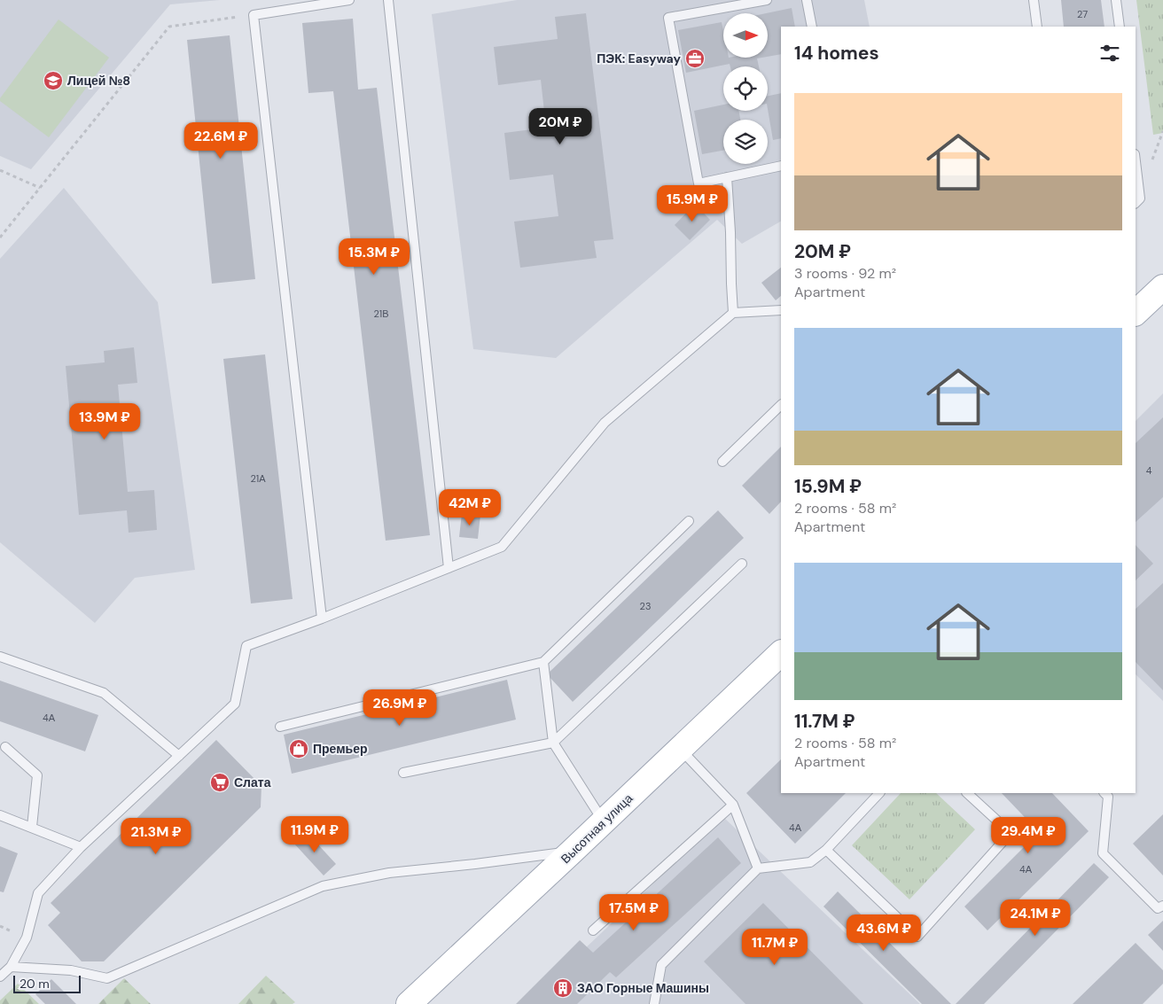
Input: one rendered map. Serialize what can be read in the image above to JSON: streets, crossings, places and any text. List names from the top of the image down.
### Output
{
  "streets": {
    "main road": ["Высотная улица"]
  },
  "places": {
    "office": ["ПЭК: Easyway"],
    "school or university": ["Лицей №8"],
    "shop": ["Премьер"],
    "supermarket": ["Слата"],
    "building": ["ЗАО Горные Машины"]
  },
  "house_numbers": [
    "27",
    "21В",
    "4",
    "21А",
    "23",
    "4А",
    "4А",
    "4А"
  ],
  "scale_bar": "20 m",
  "north": "right",
  "page": {
    "heading": "14 homes",
    "list": [
      {
        "name": "20M ₽",
        "note": "3 rooms · 92 m² · Apartment"
      },
      {
        "name": "15.9M ₽",
        "note": "2 rooms · 58 m² · Apartment"
      },
      {
        "name": "11.7M ₽",
        "note": "2 rooms · 58 m² · Apartment"
      }
    ],
    "price": [
      "20M ₽",
      "22.6M ₽",
      "15.9M ₽",
      "15.3M ₽",
      "13.9M ₽",
      "42M ₽",
      "26.9M ₽",
      "11.9M ₽",
      "29.4M ₽",
      "21.3M ₽",
      "17.5M ₽",
      "24.1M ₽",
      "43.6M ₽",
      "11.7M ₽"
    ],
    "scale": "20 m"
  }
}
